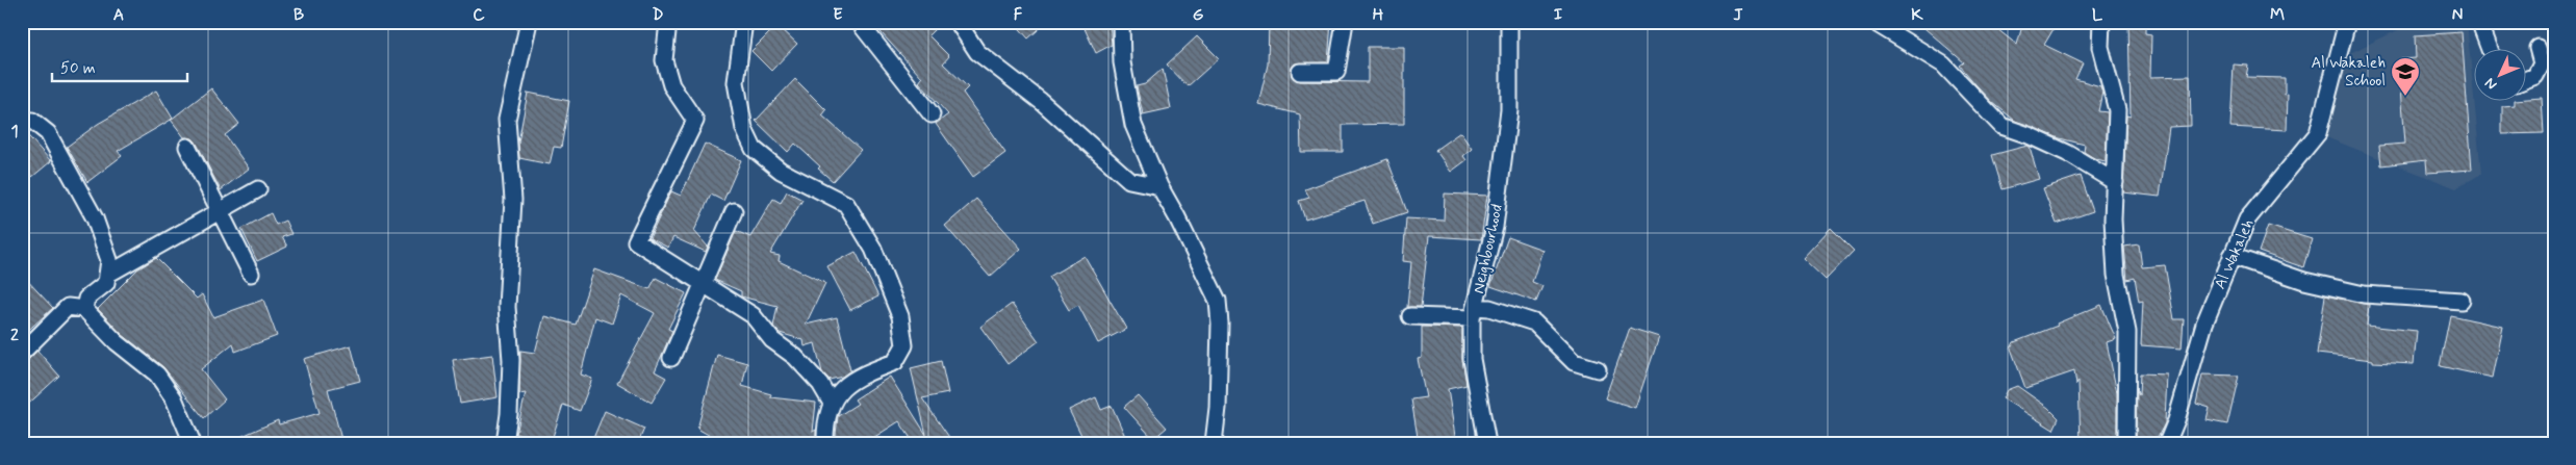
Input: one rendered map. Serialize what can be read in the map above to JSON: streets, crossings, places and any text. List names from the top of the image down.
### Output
{
  "streets": {
    "street": ["Neighbourhood", "Al Wakaleh"]
  },
  "places": {
    "school or university": ["Al Wakaleh School"]
  },
  "scale_bar": "50 m",
  "north": "bottom left",
  "grid": {
    "columns": [
      "A",
      "B",
      "C",
      "D",
      "E",
      "F",
      "G",
      "H",
      "I",
      "J",
      "K",
      "L",
      "M",
      "N"
    ],
    "rows": ["1", "2"]
  }
}
